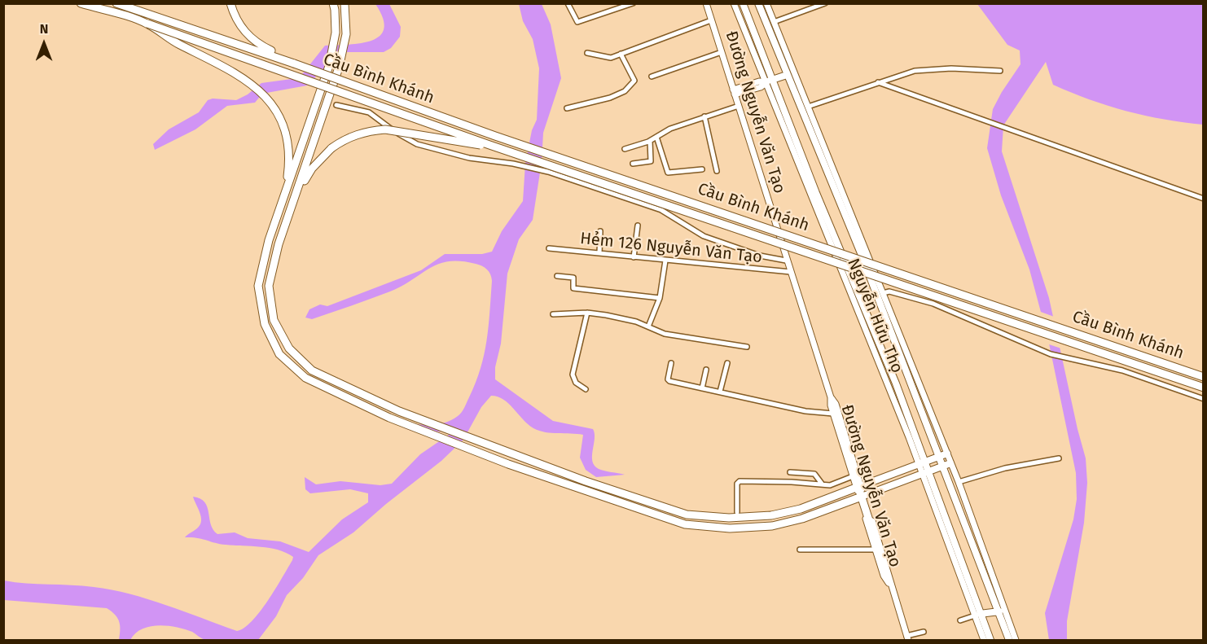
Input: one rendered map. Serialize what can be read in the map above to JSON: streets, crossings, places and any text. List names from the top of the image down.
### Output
{
  "streets": {
    "highway": ["Cầu Bình Khánh"],
    "main road": ["Đường Nguyễn Văn Tạo", "Nguyễn Hữu Thọ"],
    "street": ["Hẻm 126 Nguyễn Văn Tạo"]
  },
  "crossings": [
    ["Đường Nguyễn Văn Tạo", "Hẻm 126 Nguyễn Văn Tạo"]
  ],
  "north": "top"
}
